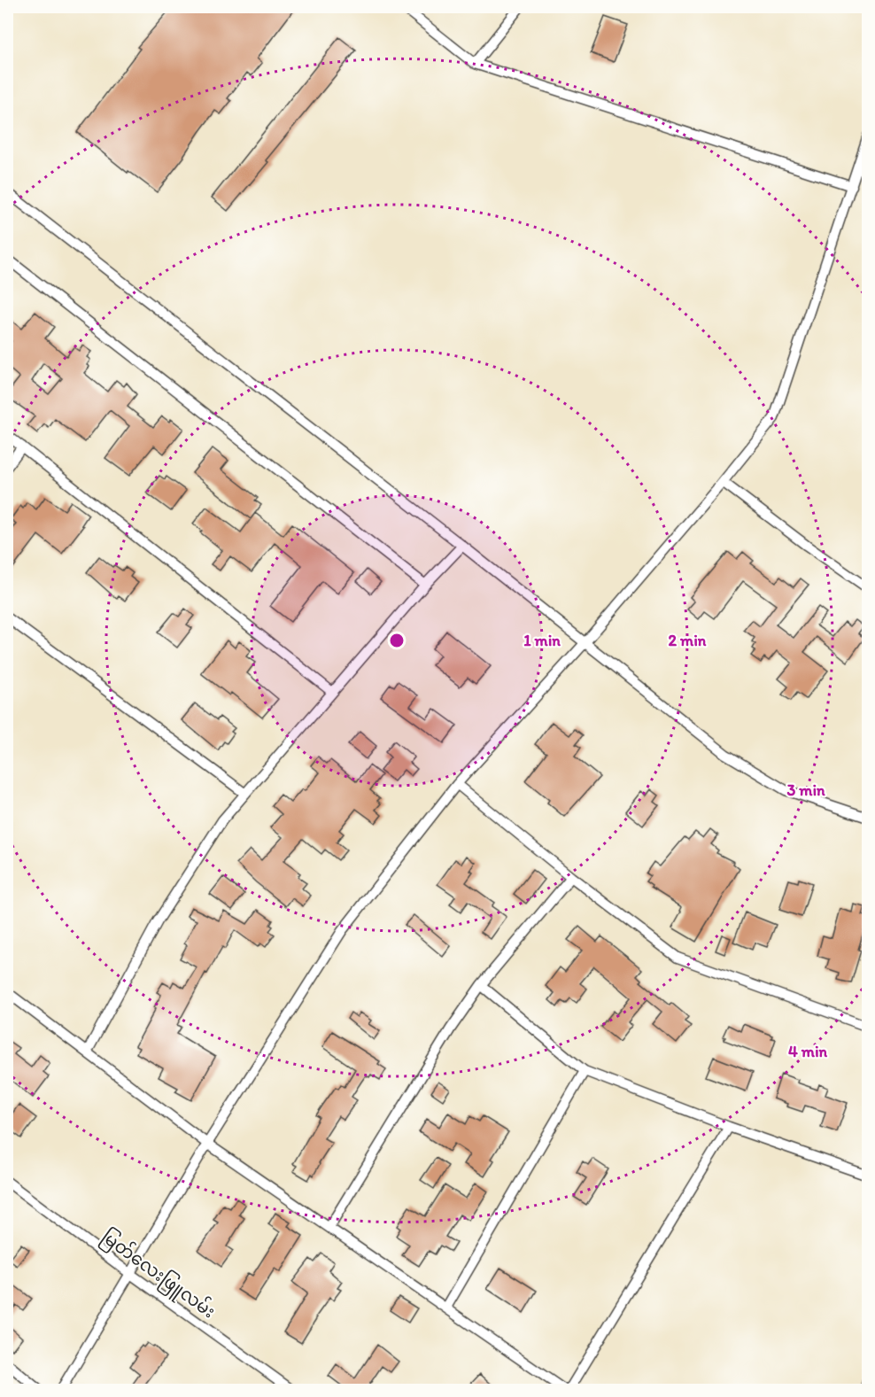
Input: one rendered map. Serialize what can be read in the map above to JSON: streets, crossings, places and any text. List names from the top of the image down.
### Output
{
  "streets": {
    "street": ["မြတ်လေးဖြူလမ်း"]
  },
  "rings": [
    "1 min",
    "2 min",
    "3 min",
    "4 min"
  ]
}
